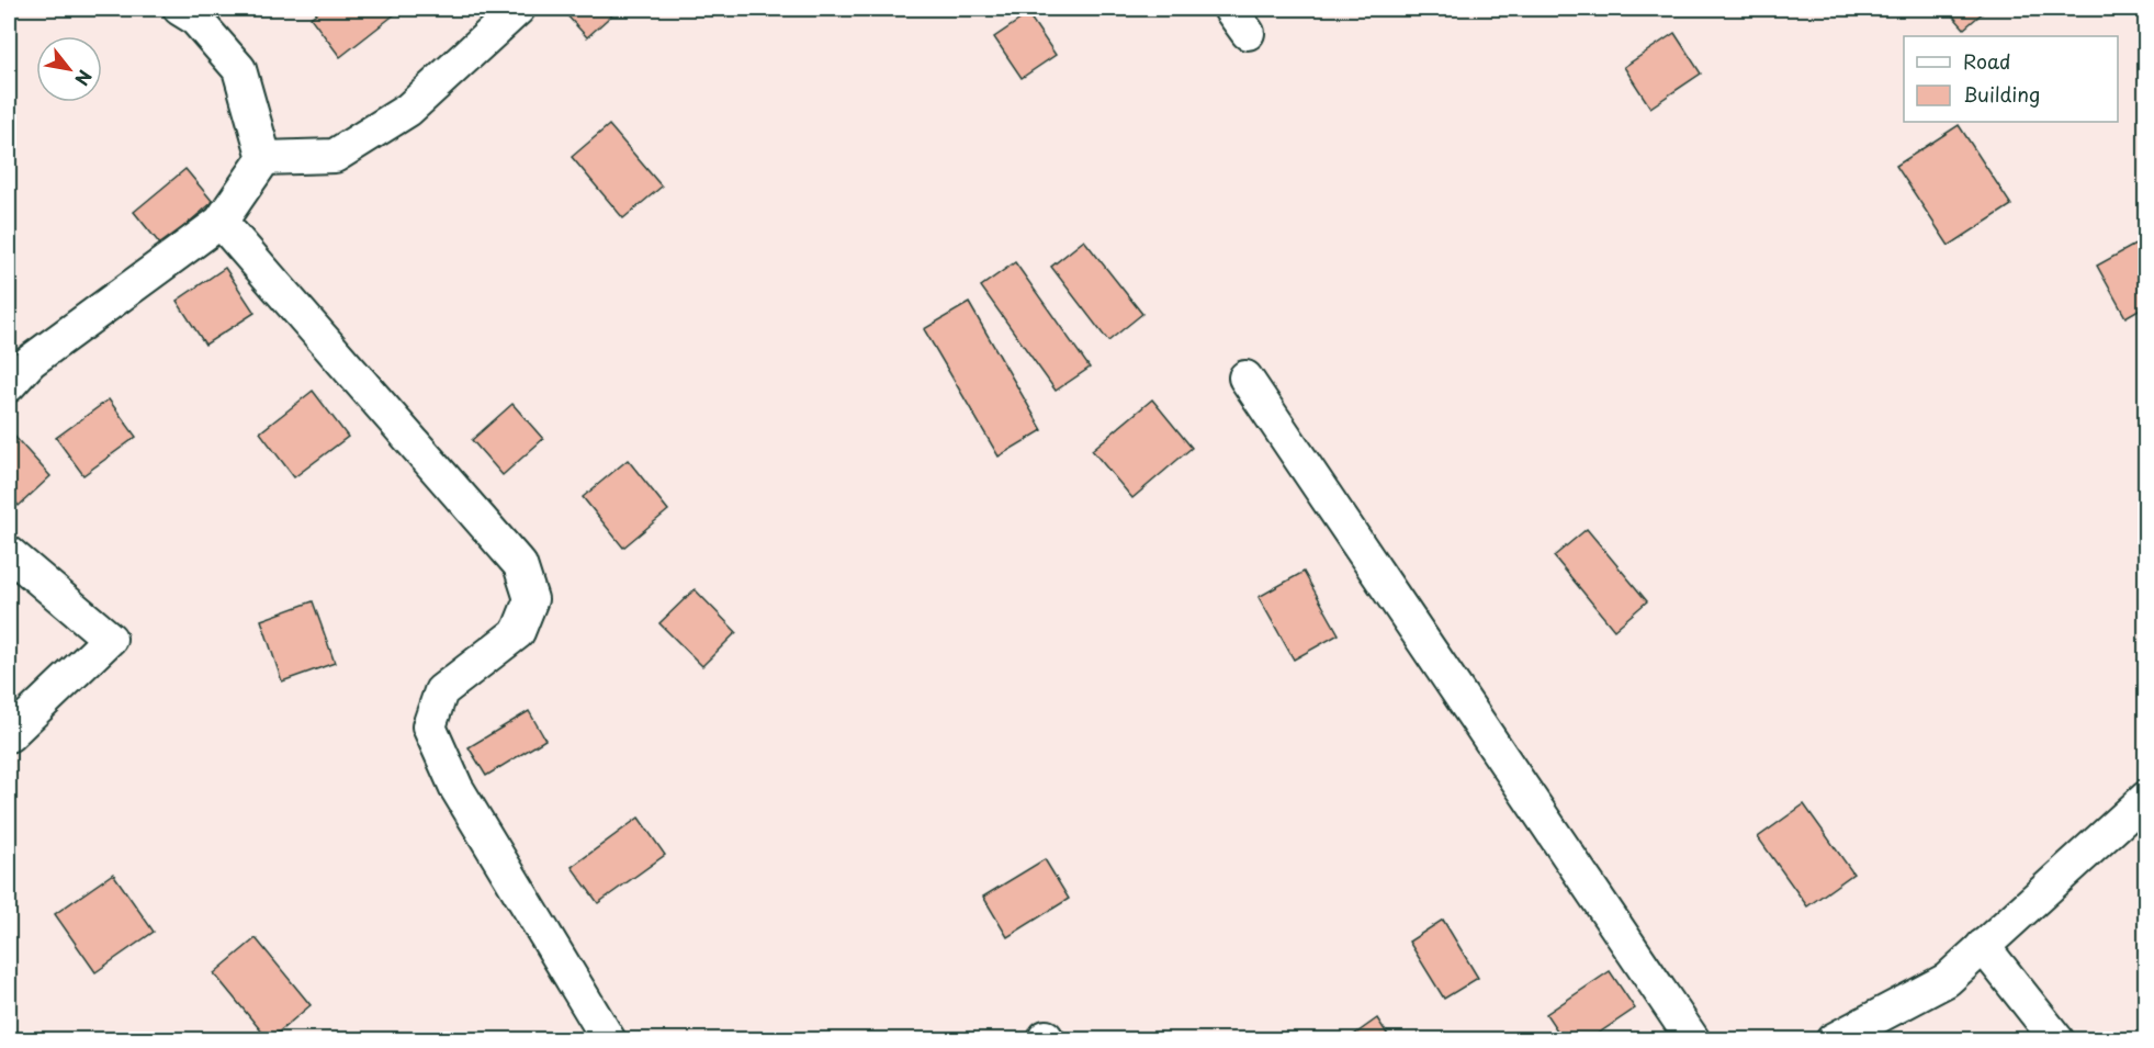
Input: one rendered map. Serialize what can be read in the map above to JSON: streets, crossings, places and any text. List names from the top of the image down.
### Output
{
  "legend": ["Road", "Building"],
  "north": "bottom right"
}
